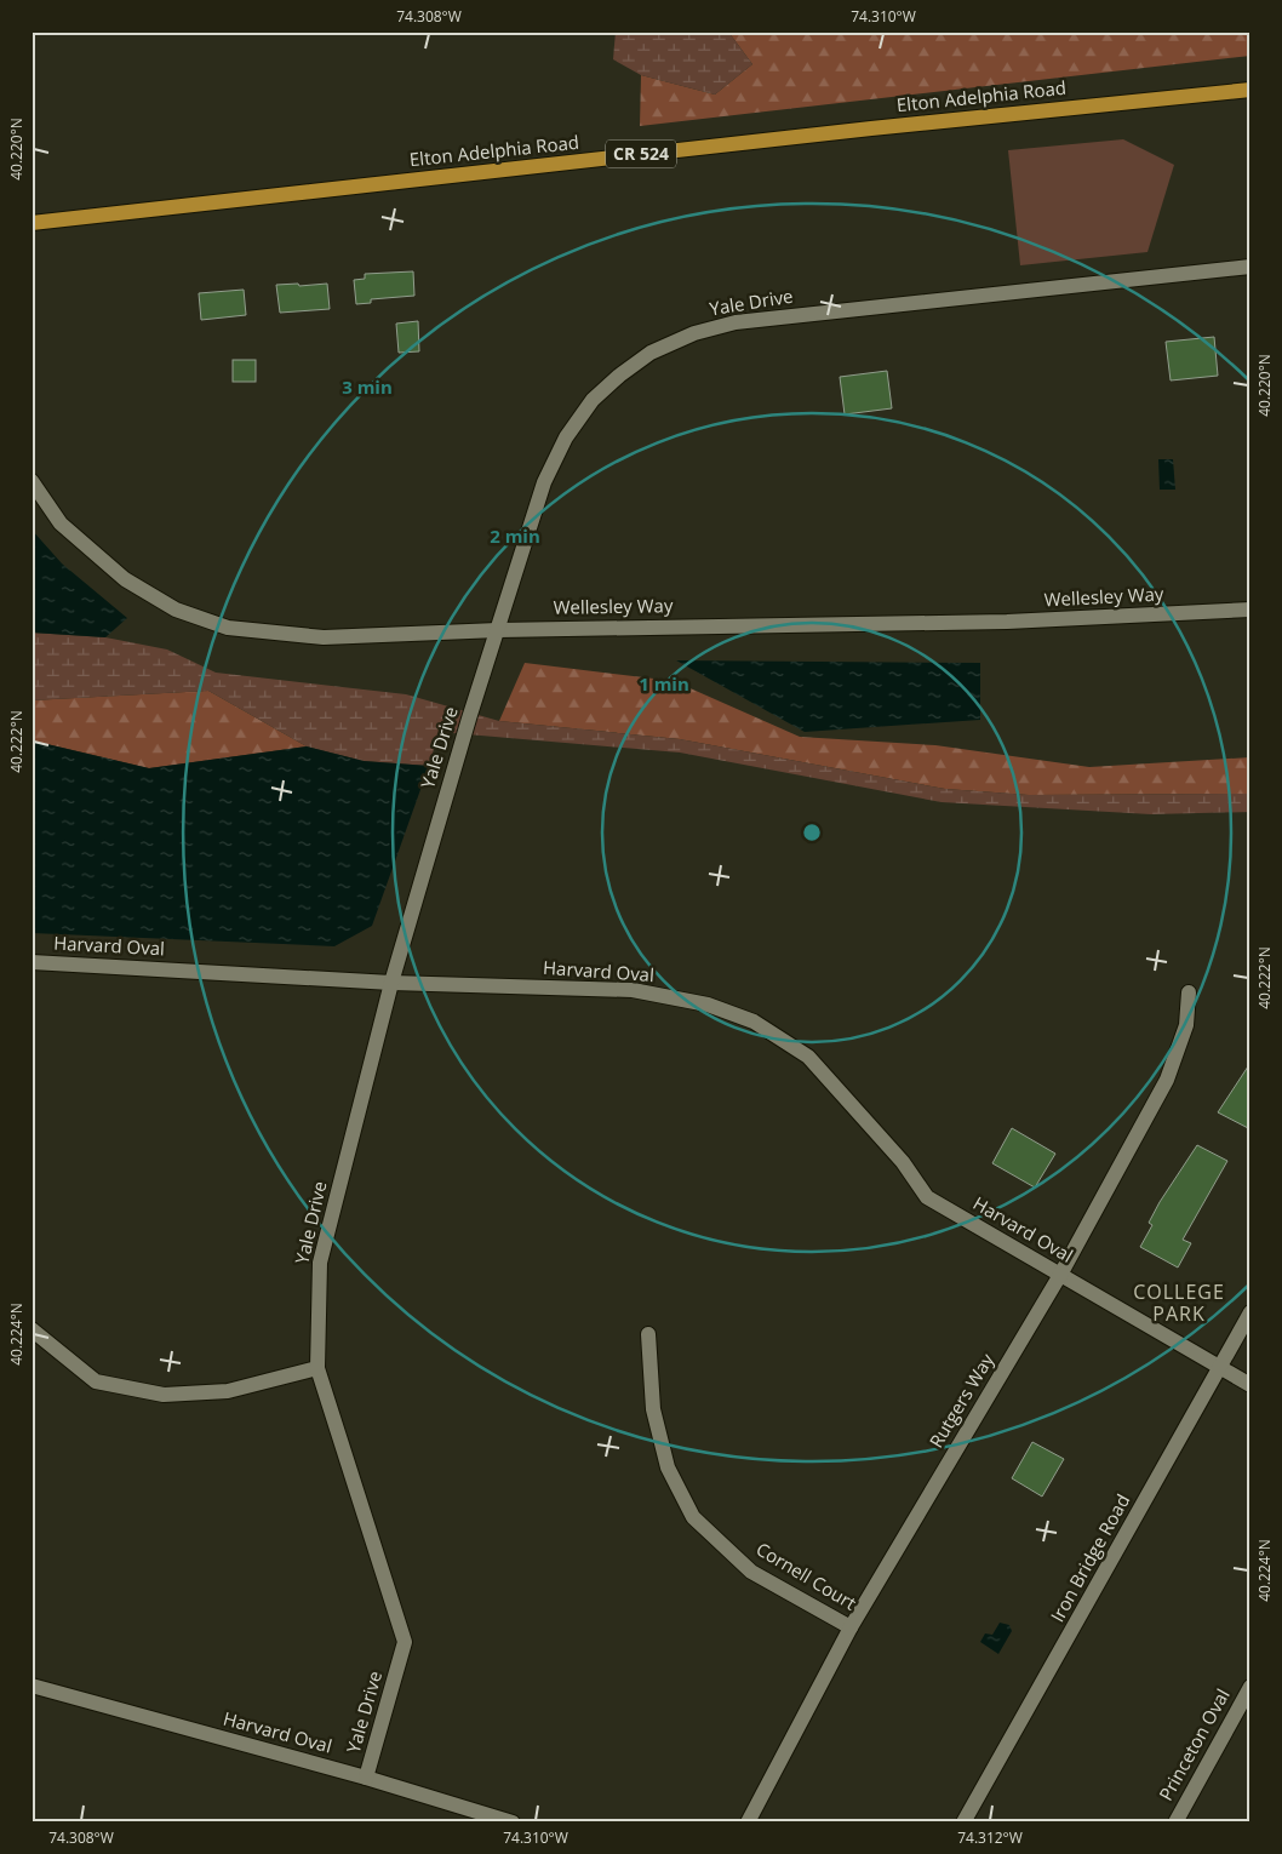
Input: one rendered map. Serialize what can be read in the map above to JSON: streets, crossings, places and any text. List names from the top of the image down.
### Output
{
  "streets": {
    "main road": ["Elton Adelphia Road", "CR 524"],
    "street": [
      "Yale Drive",
      "Wellesley Way",
      "Harvard Oval",
      "Rutgers Way",
      "Iron Bridge Road",
      "Cornell Court",
      "Princeton Oval"
    ]
  },
  "crossings": [
    ["Yale Drive", "Wellesley Way"],
    ["Yale Drive", "Harvard Oval"],
    ["Harvard Oval", "Rutgers Way"],
    ["Harvard Oval", "Iron Bridge Road"],
    ["Rutgers Way", "Cornell Court"]
  ],
  "districts": ["COLLEGE PARK"],
  "coordinates": [
    "74.308°W",
    "74.310°W",
    "40.220°N",
    "40.222°N",
    "40.224°N",
    "74.312°W"
  ],
  "rings": ["3 min", "2 min", "1 min"]
}
